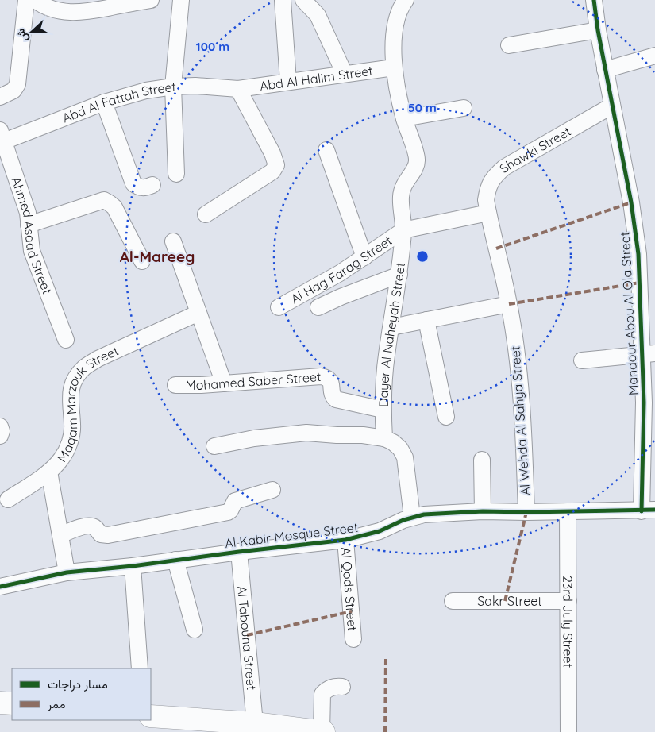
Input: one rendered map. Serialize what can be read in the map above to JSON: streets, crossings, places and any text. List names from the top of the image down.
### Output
{
  "streets": {
    "street": [
      "Abd Al Halim Street",
      "Abd Al Fattah Street",
      "Shawki Street",
      "Ahmed Asaad Street",
      "Al Hag Farag Street",
      "Mandour Abou Al Ola Street",
      "Dayer Al Naheyah Street",
      "Mohamed Saber Street",
      "Maqam Marzouk Street",
      "Al Wehda Al Sahya Street",
      "Al Kabir Mosque Street",
      "Al Qods Street",
      "Sakr Street",
      "23rd July Street",
      "Al Tabouna Street"
    ]
  },
  "crossings": [
    ["Abd Al Halim Street", "Abd Al Fattah Street"],
    ["Abd Al Halim Street", "Dayer Al Naheyah Street"],
    ["Abd Al Fattah Street", "Ahmed Asaad Street"],
    ["Shawki Street", "Mandour Abou Al Ola Street"],
    ["Shawki Street", "Al Wehda Al Sahya Street"],
    ["Al Hag Farag Street", "Dayer Al Naheyah Street"],
    ["Mandour Abou Al Ola Street", "Al Kabir Mosque Street"],
    ["Dayer Al Naheyah Street", "Mohamed Saber Street"],
    ["Al Wehda Al Sahya Street", "Al Kabir Mosque Street"],
    ["Al Kabir Mosque Street", "Al Qods Street"],
    ["Al Kabir Mosque Street", "23rd July Street"],
    ["Al Kabir Mosque Street", "Al Tabouna Street"],
    ["Sakr Street", "23rd July Street"]
  ],
  "districts": ["Al-Mareeg"],
  "legend": ["مسار دراجات", "ممر"],
  "north": "left",
  "rings": ["100 m", "50 m"]
}
